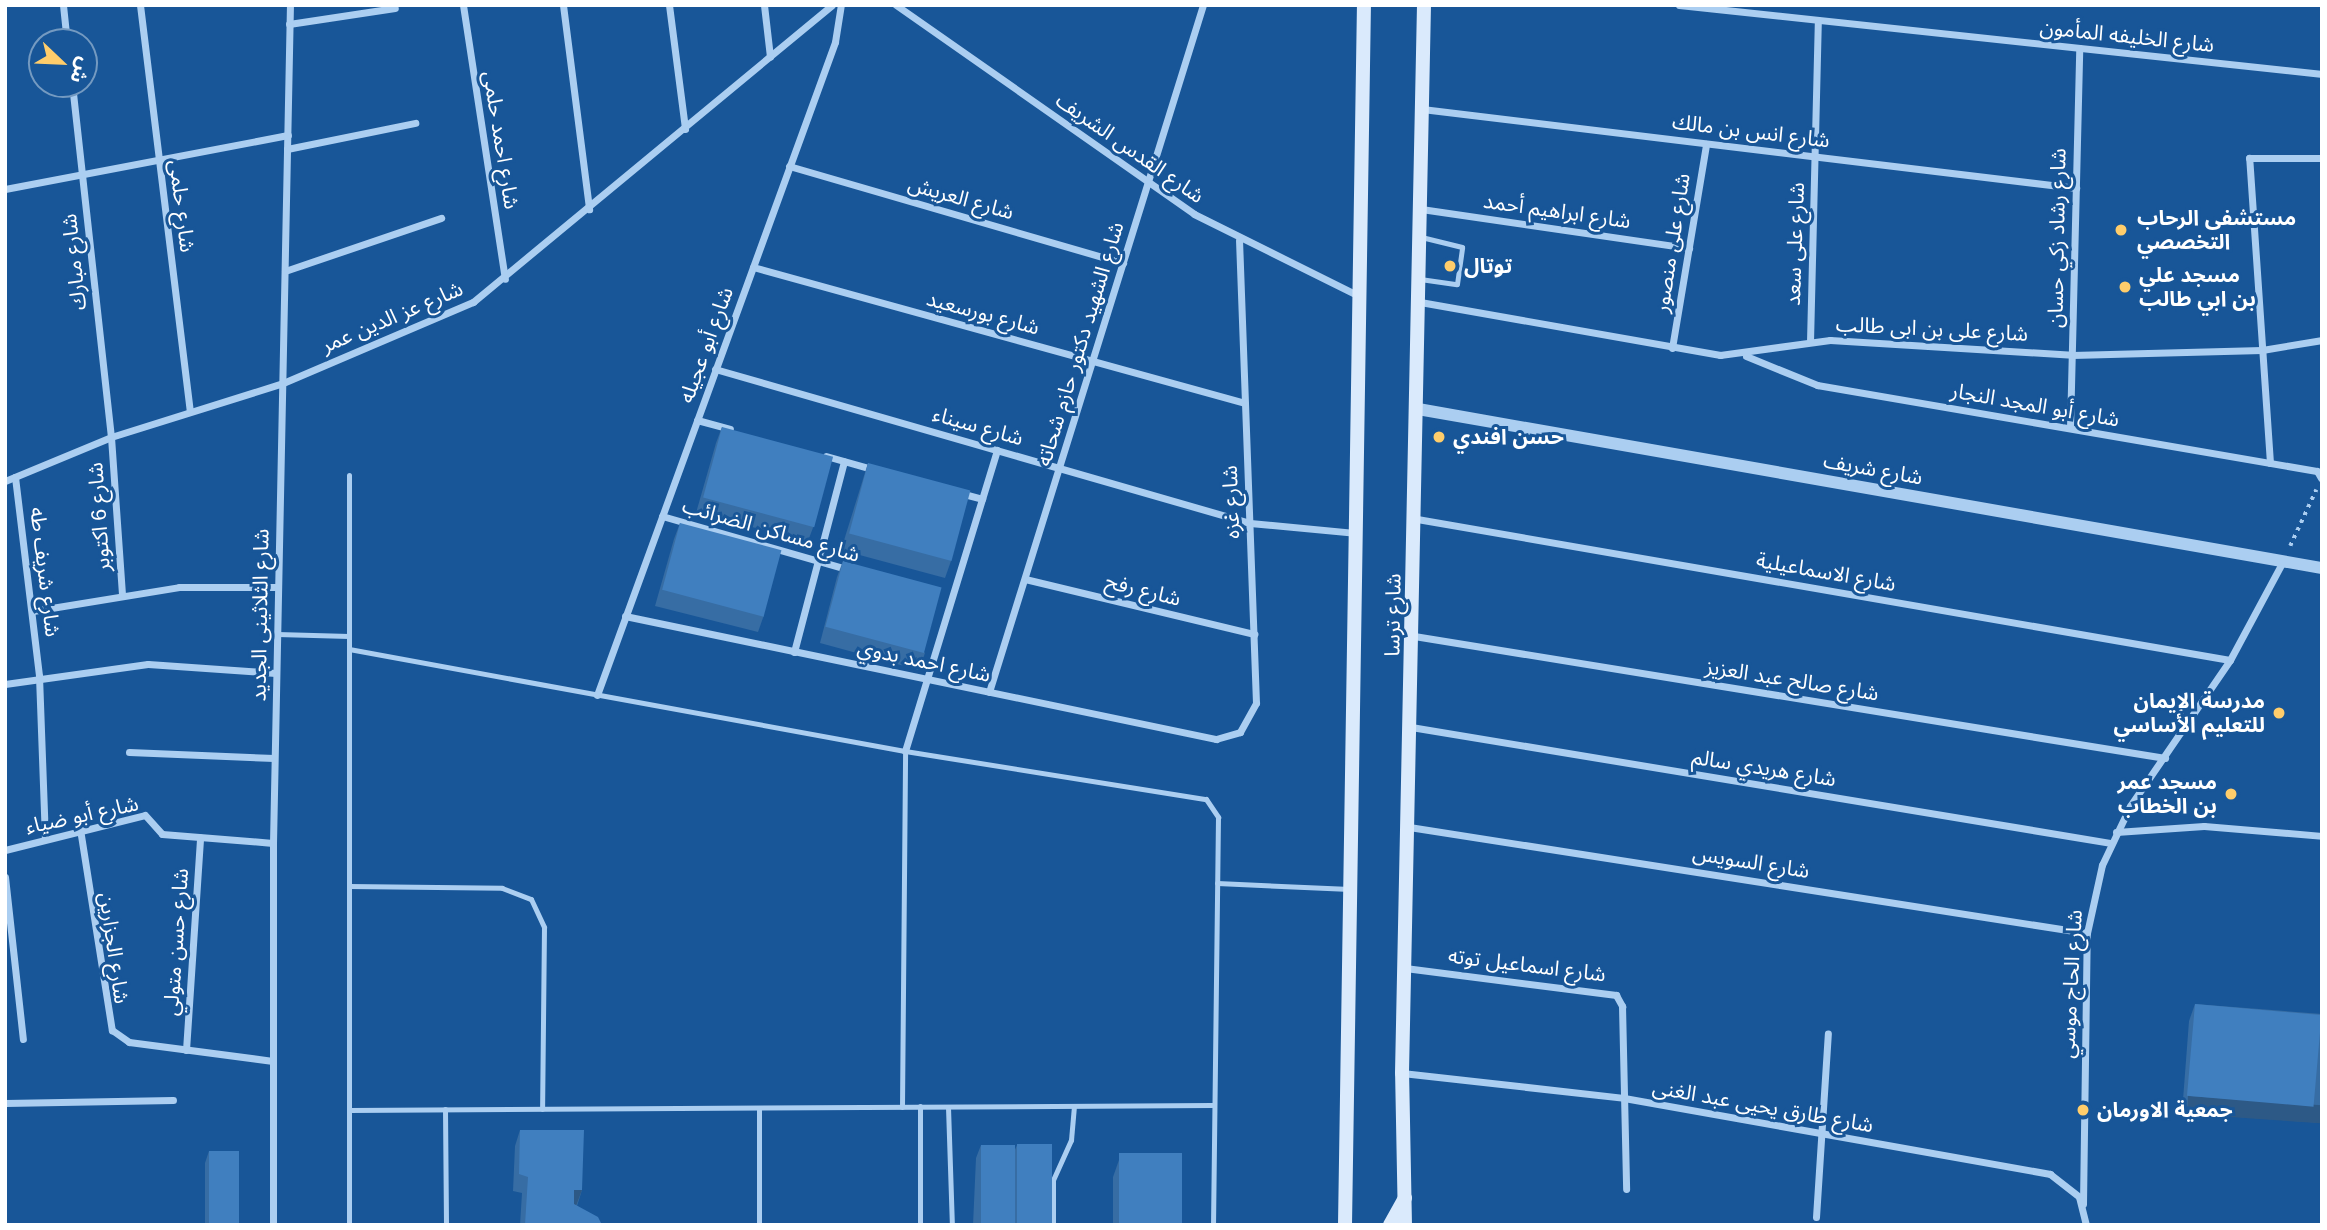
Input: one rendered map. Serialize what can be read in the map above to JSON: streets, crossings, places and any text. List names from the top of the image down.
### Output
{
  "streets": {
    "main road": ["شارع ترسا"],
    "street": [
      "شارع الخليفه المأمون",
      "شارع انس بن مالك",
      "شارع احمد حلمى",
      "شارع القدس الشريف",
      "شارع العريش",
      "شارع حلمى",
      "شارع ابراهيم أحمد",
      "شارع رشاد زكي حسان",
      "شارع على منصور",
      "شارع على سعد",
      "شارع مبارك",
      "شارع بورسعيد",
      "شارع عز الدين عمر",
      "شارع على بن ابى طالب",
      "شارع الشهيد دكتور حازم شحاته",
      "شارع أبو عجيله",
      "شارع أبو المجد النجار",
      "شارع سيناء",
      "شارع شريف",
      "شارع غزه",
      "شارع 6 اكتوبر",
      "شارع مساكن الضرائب",
      "شارع شريف طه",
      "شارع الاسماعيلية",
      "شارع رفح",
      "شارع الثلاثينى الجديد",
      "شارع احمد بدوي",
      "شارع صالح عبد العزيز",
      "شارع هريدي سالم",
      "شارع أبو ضياء",
      "شارع السويس",
      "شارع حسن متولي",
      "شارع الجزارين",
      "شارع اسماعيل توته",
      "شارع الحاج موسي",
      "شارع طارق يحيى عبد الغنى"
    ]
  },
  "crossings": [
    ["شارع الخليفه المأمون", "شارع رشاد زكي حسان"],
    ["شارع الخليفه المأمون", "شارع على سعد"],
    ["شارع انس بن مالك", "شارع رشاد زكي حسان"],
    ["شارع انس بن مالك", "شارع على منصور"],
    ["شارع انس بن مالك", "شارع على سعد"],
    ["شارع انس بن مالك", "شارع ترسا"],
    ["شارع احمد حلمى", "شارع عز الدين عمر"],
    ["شارع القدس الشريف", "شارع الشهيد دكتور حازم شحاته"],
    ["شارع القدس الشريف", "شارع غزه"],
    ["شارع القدس الشريف", "شارع ترسا"],
    ["شارع العريش", "شارع الشهيد دكتور حازم شحاته"],
    ["شارع العريش", "شارع أبو عجيله"],
    ["شارع حلمى", "شارع عز الدين عمر"],
    ["شارع ابراهيم أحمد", "شارع على منصور"],
    ["شارع ابراهيم أحمد", "شارع ترسا"],
    ["شارع رشاد زكي حسان", "شارع على بن ابى طالب"],
    ["شارع رشاد زكي حسان", "شارع أبو المجد النجار"],
    ["شارع على منصور", "شارع على بن ابى طالب"],
    ["شارع على سعد", "شارع على بن ابى طالب"],
    ["شارع مبارك", "شارع عز الدين عمر"],
    ["شارع مبارك", "شارع 6 اكتوبر"],
    ["شارع بورسعيد", "شارع الشهيد دكتور حازم شحاته"],
    ["شارع بورسعيد", "شارع أبو عجيله"],
    ["شارع بورسعيد", "شارع غزه"],
    ["شارع عز الدين عمر", "شارع 6 اكتوبر"],
    ["شارع عز الدين عمر", "شارع شريف طه"],
    ["شارع عز الدين عمر", "شارع الثلاثينى الجديد"],
    ["شارع على بن ابى طالب", "شارع أبو المجد النجار"],
    ["شارع على بن ابى طالب", "شارع ترسا"],
    ["شارع الشهيد دكتور حازم شحاته", "شارع سيناء"],
    ["شارع الشهيد دكتور حازم شحاته", "شارع رفح"],
    ["شارع الشهيد دكتور حازم شحاته", "شارع احمد بدوي"],
    ["شارع أبو عجيله", "شارع سيناء"],
    ["شارع أبو عجيله", "شارع مساكن الضرائب"],
    ["شارع أبو عجيله", "شارع احمد بدوي"],
    ["شارع سيناء", "شارع غزه"],
    ["شارع سيناء", "شارع ترسا"],
    ["شارع شريف", "شارع ترسا"],
    ["شارع شريف", "شارع الحاج موسي"],
    ["شارع غزه", "شارع رفح"],
    ["شارع غزه", "شارع احمد بدوي"],
    ["شارع شريف طه", "شارع أبو ضياء"],
    ["شارع الاسماعيلية", "شارع ترسا"],
    ["شارع الاسماعيلية", "شارع الحاج موسي"],
    ["شارع الثلاثينى الجديد", "شارع الجزارين"],
    ["شارع ترسا", "شارع صالح عبد العزيز"],
    ["شارع ترسا", "شارع هريدي سالم"],
    ["شارع ترسا", "شارع السويس"],
    ["شارع ترسا", "شارع اسماعيل توته"],
    ["شارع ترسا", "شارع طارق يحيى عبد الغنى"],
    ["شارع صالح عبد العزيز", "شارع الحاج موسي"],
    ["شارع هريدي سالم", "شارع الحاج موسي"],
    ["شارع أبو ضياء", "شارع حسن متولي"],
    ["شارع أبو ضياء", "شارع الجزارين"],
    ["شارع السويس", "شارع الحاج موسي"],
    ["شارع حسن متولي", "شارع الجزارين"],
    ["شارع اسماعيل توته", "شارع طارق يحيى عبد الغنى"],
    ["شارع الحاج موسي", "شارع طارق يحيى عبد الغنى"]
  ],
  "places": [
    "مستشفى الرحاب التخصصي",
    "توتال",
    "مسجد علي بن ابي طالب",
    "حسن افندي",
    "مدرسة الإيمان للتعليم الأساسي",
    "مسجد عمر بن الخطاب",
    "جمعية الاورمان"
  ],
  "north": "bottom right"
}
